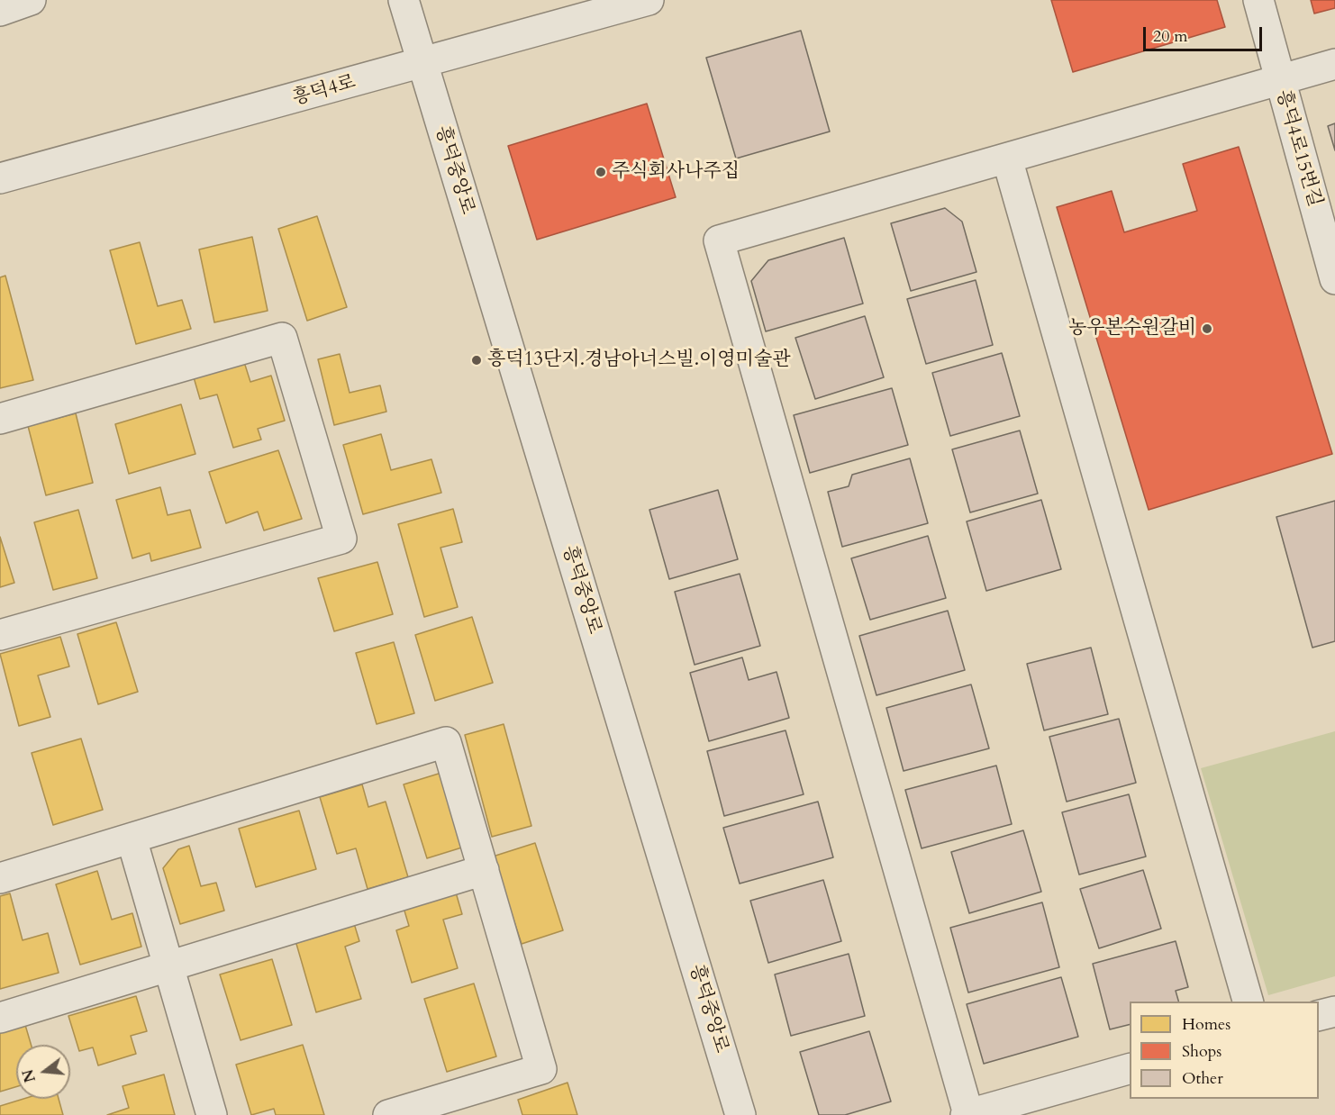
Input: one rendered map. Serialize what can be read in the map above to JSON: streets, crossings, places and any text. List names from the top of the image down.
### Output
{
  "streets": {
    "street": ["흥덕4로", "흥덕4로15번길", "흥덕중앙로"]
  },
  "crossings": [
    ["흥덕4로", "흥덕중앙로"]
  ],
  "places": ["주식회사나주집", "농우본수원갈비", "흥덕13단지.경남아너스빌.이영미술관"],
  "legend": ["Homes", "Shops", "Other"],
  "scale_bar": "20 m",
  "north": "left"
}
